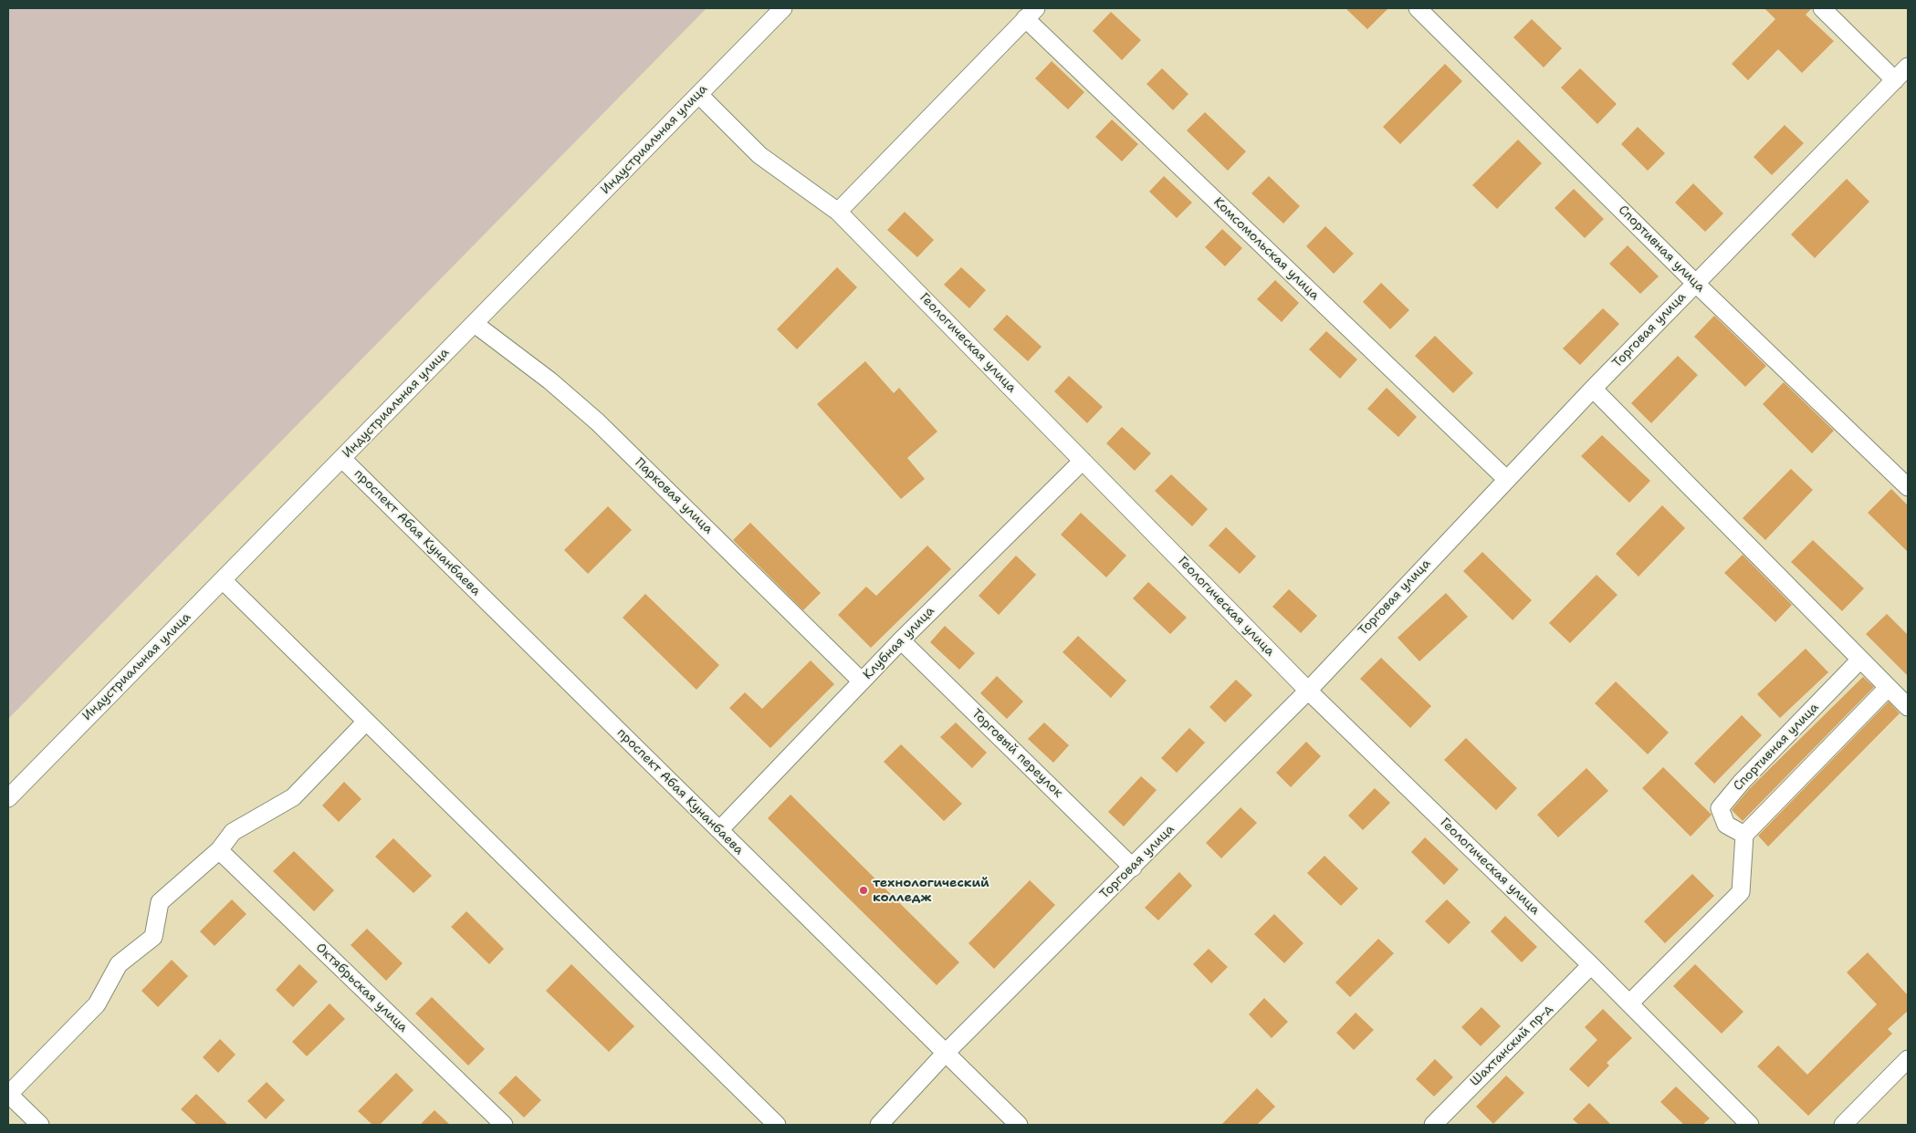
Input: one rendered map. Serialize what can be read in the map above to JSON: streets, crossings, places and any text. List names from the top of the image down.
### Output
{
  "streets": {
    "street": [
      "Индустриальная улица",
      "Комсомольская улица",
      "Спортивная улица",
      "Торговая улица",
      "Геологическая улица",
      "Парковая улица",
      "проспект Абая Кунанбаева",
      "Клубная улица",
      "Торговый переулок",
      "Октябрьская улица",
      "Шахтанский пр-д"
    ]
  },
  "crossings": [
    ["Индустриальная улица", "Геологическая улица"],
    ["Индустриальная улица", "Парковая улица"],
    ["Индустриальная улица", "проспект Абая Кунанбаева"],
    ["Комсомольская улица", "Торговая улица"],
    ["Спортивная улица", "Торговая улица"],
    ["Торговая улица", "Геологическая улица"],
    ["Торговая улица", "проспект Абая Кунанбаева"],
    ["Торговая улица", "Торговый переулок"],
    ["Геологическая улица", "Клубная улица"],
    ["Геологическая улица", "Шахтанский пр-д"],
    ["Парковая улица", "Клубная улица"],
    ["проспект Абая Кунанбаева", "Клубная улица"],
    ["Клубная улица", "Торговый переулок"]
  ],
  "places": ["технологический колледж"]
}
